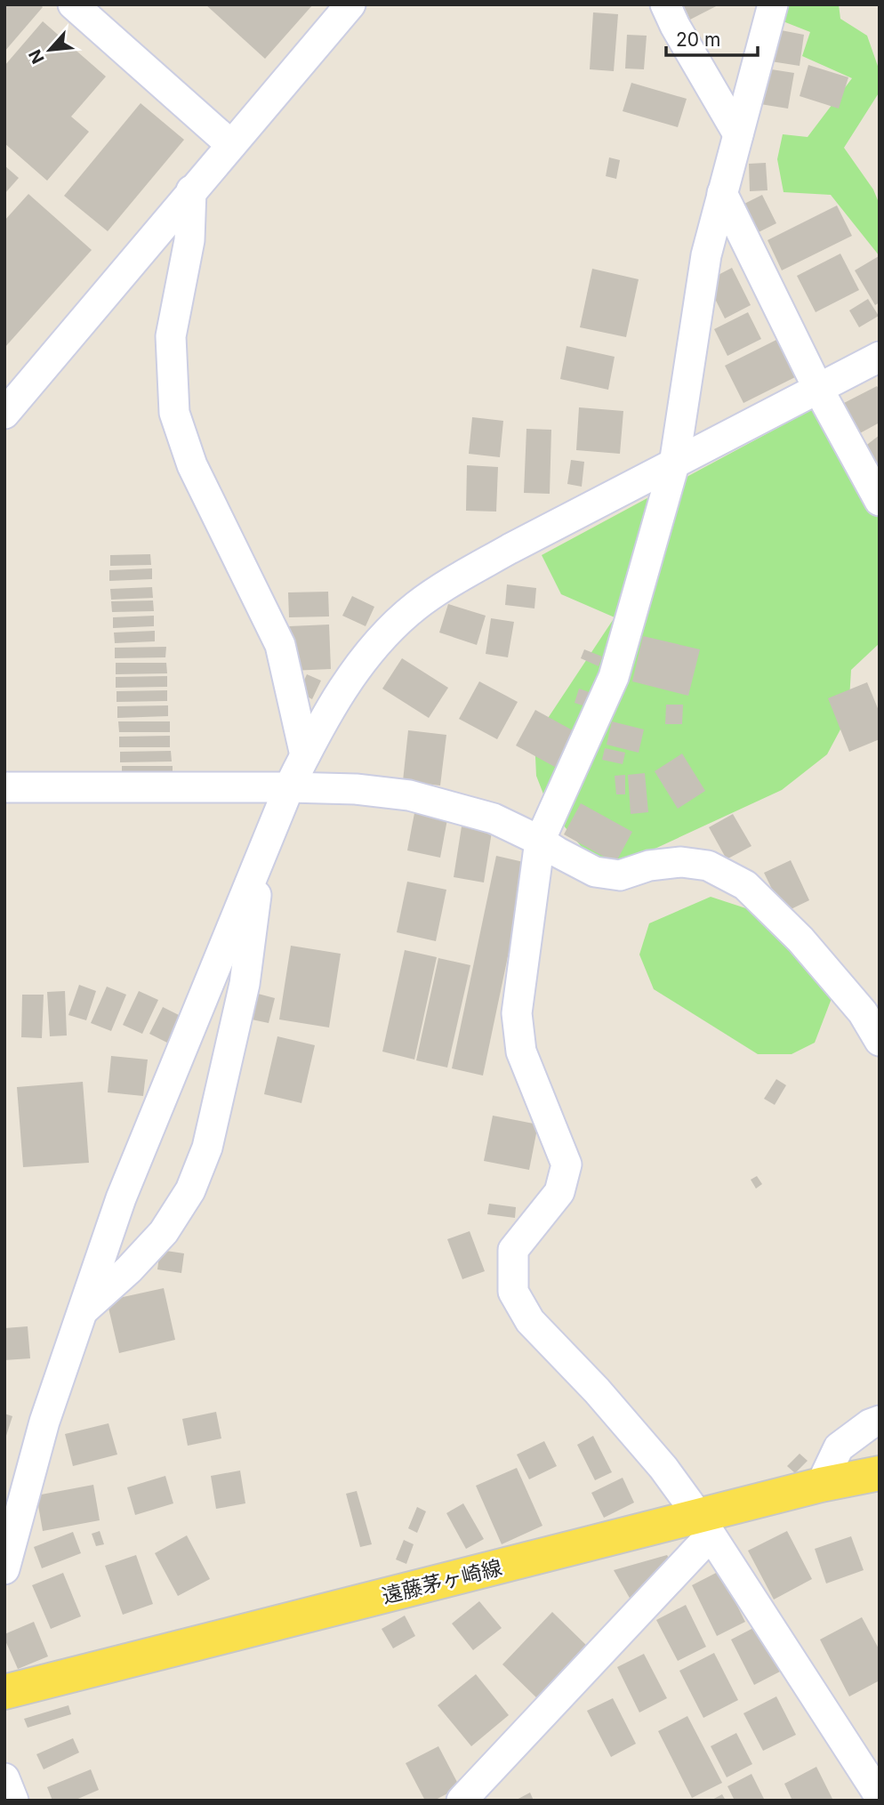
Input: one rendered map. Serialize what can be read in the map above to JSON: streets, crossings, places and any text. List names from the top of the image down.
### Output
{
  "streets": {
    "main road": ["遠藤茅ヶ崎線"]
  },
  "scale_bar": "20 m",
  "north": "bottom left"
}
